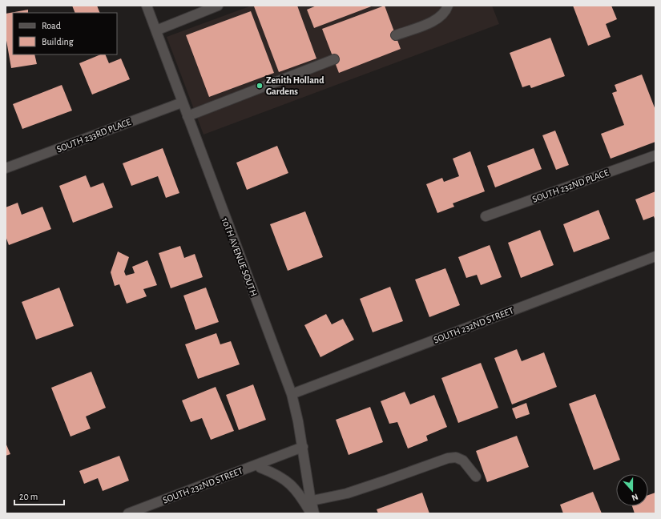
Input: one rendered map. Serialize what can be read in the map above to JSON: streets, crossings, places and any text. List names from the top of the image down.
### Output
{
  "streets": {
    "street": [
      "SOUTH 233RD PLACE",
      "SOUTH 232ND PLACE",
      "10TH AVENUE SOUTH",
      "SOUTH 232ND STREET"
    ]
  },
  "crossings": [
    ["SOUTH 233RD PLACE", "10TH AVENUE SOUTH"],
    ["10TH AVENUE SOUTH", "SOUTH 232ND STREET"]
  ],
  "places": ["Zenith Holland Gardens"],
  "legend": ["Road", "Building"],
  "scale_bar": "20 m",
  "north": "bottom"
}
